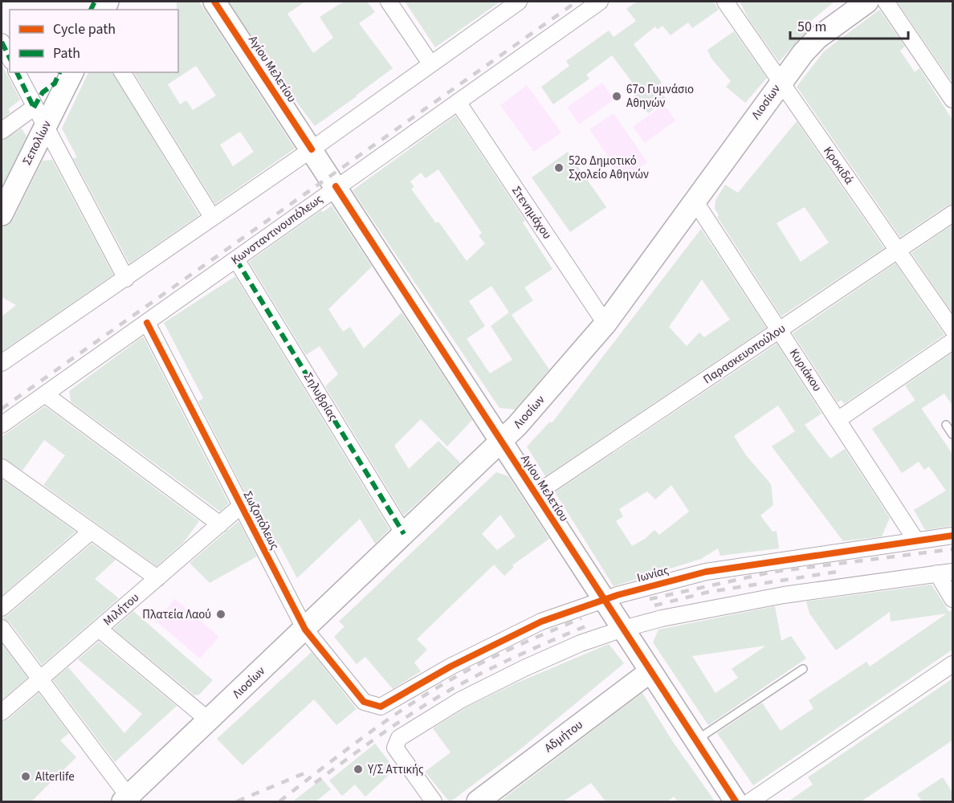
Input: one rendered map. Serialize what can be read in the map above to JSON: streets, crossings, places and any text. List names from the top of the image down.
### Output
{
  "streets": {
    "main road": [
      "Αγίου Μελετίου",
      "Λιοσίων",
      "Σεπολίων",
      "Αδμήτου"
    ],
    "street": [
      "Κροκιδά",
      "Στενημάχου",
      "Κωνσταντινουπόλεως",
      "Παρασκευοπούλου",
      "Κυριάκου",
      "Σηλυβρίας",
      "Σωζοπόλεως",
      "Ιωνίας",
      "Μιλήτου"
    ]
  },
  "crossings": [
    ["Αγίου Μελετίου", "Λιοσίων"],
    ["Αγίου Μελετίου", "Κωνσταντινουπόλεως"],
    ["Αγίου Μελετίου", "Παρασκευοπούλου"],
    ["Αγίου Μελετίου", "Ιωνίας"],
    ["Αγίου Μελετίου", "Αδμήτου"],
    ["Λιοσίων", "Κροκιδά"],
    ["Λιοσίων", "Στενημάχου"],
    ["Λιοσίων", "Κυριάκου"],
    ["Λιοσίων", "Σηλυβρίας"],
    ["Λιοσίων", "Σωζοπόλεως"],
    ["Κροκιδά", "Παρασκευοπούλου"],
    ["Στενημάχου", "Κωνσταντινουπόλεως"],
    ["Κωνσταντινουπόλεως", "Σηλυβρίας"],
    ["Κωνσταντινουπόλεως", "Σωζοπόλεως"],
    ["Παρασκευοπούλου", "Κυριάκου"],
    ["Κυριάκου", "Ιωνίας"],
    ["Σωζοπόλεως", "Ιωνίας"],
    ["Σωζοπόλεως", "Μιλήτου"]
  ],
  "places": [
    "67ο Γυμνάσιο Αθηνών",
    "52ο Δημοτικό Σχολείο Αθηνών",
    "Πλατεία Λαού",
    "Υ/Σ Αττικής",
    "Alterlife"
  ],
  "legend": ["Cycle path", "Path"],
  "scale_bar": "50 m"
}
